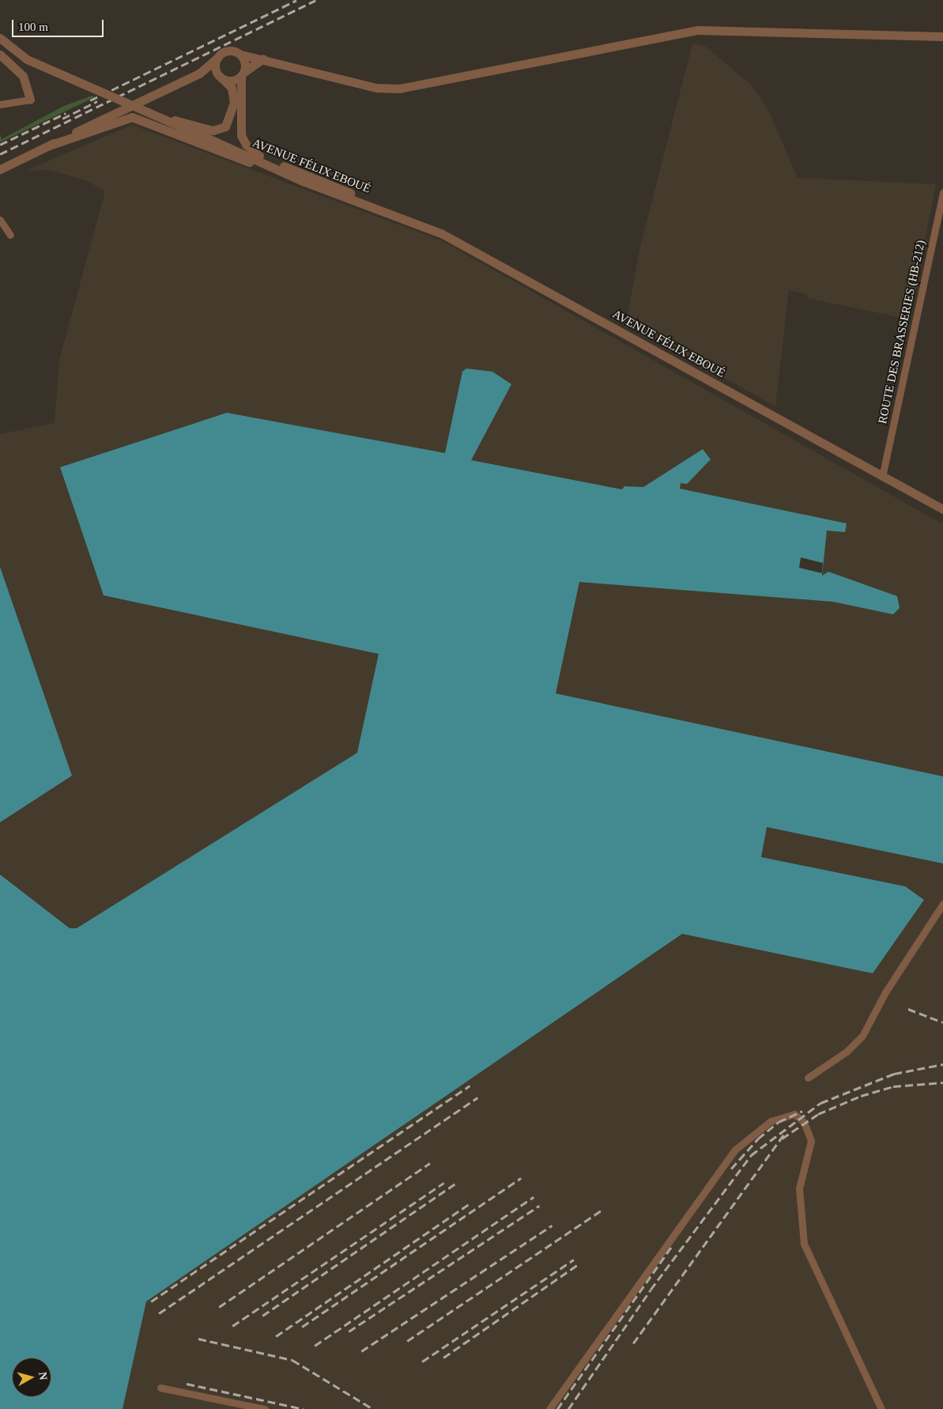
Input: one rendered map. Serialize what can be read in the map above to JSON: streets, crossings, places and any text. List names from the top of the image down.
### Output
{
  "streets": {
    "street": ["AVENUE FÉLIX EBOUÉ", "ROUTE DES BRASSERIES (HB-212)"]
  },
  "crossings": [
    ["AVENUE FÉLIX EBOUÉ", "ROUTE DES BRASSERIES (HB-212)"]
  ],
  "scale_bar": "100 m",
  "north": "right"
}
